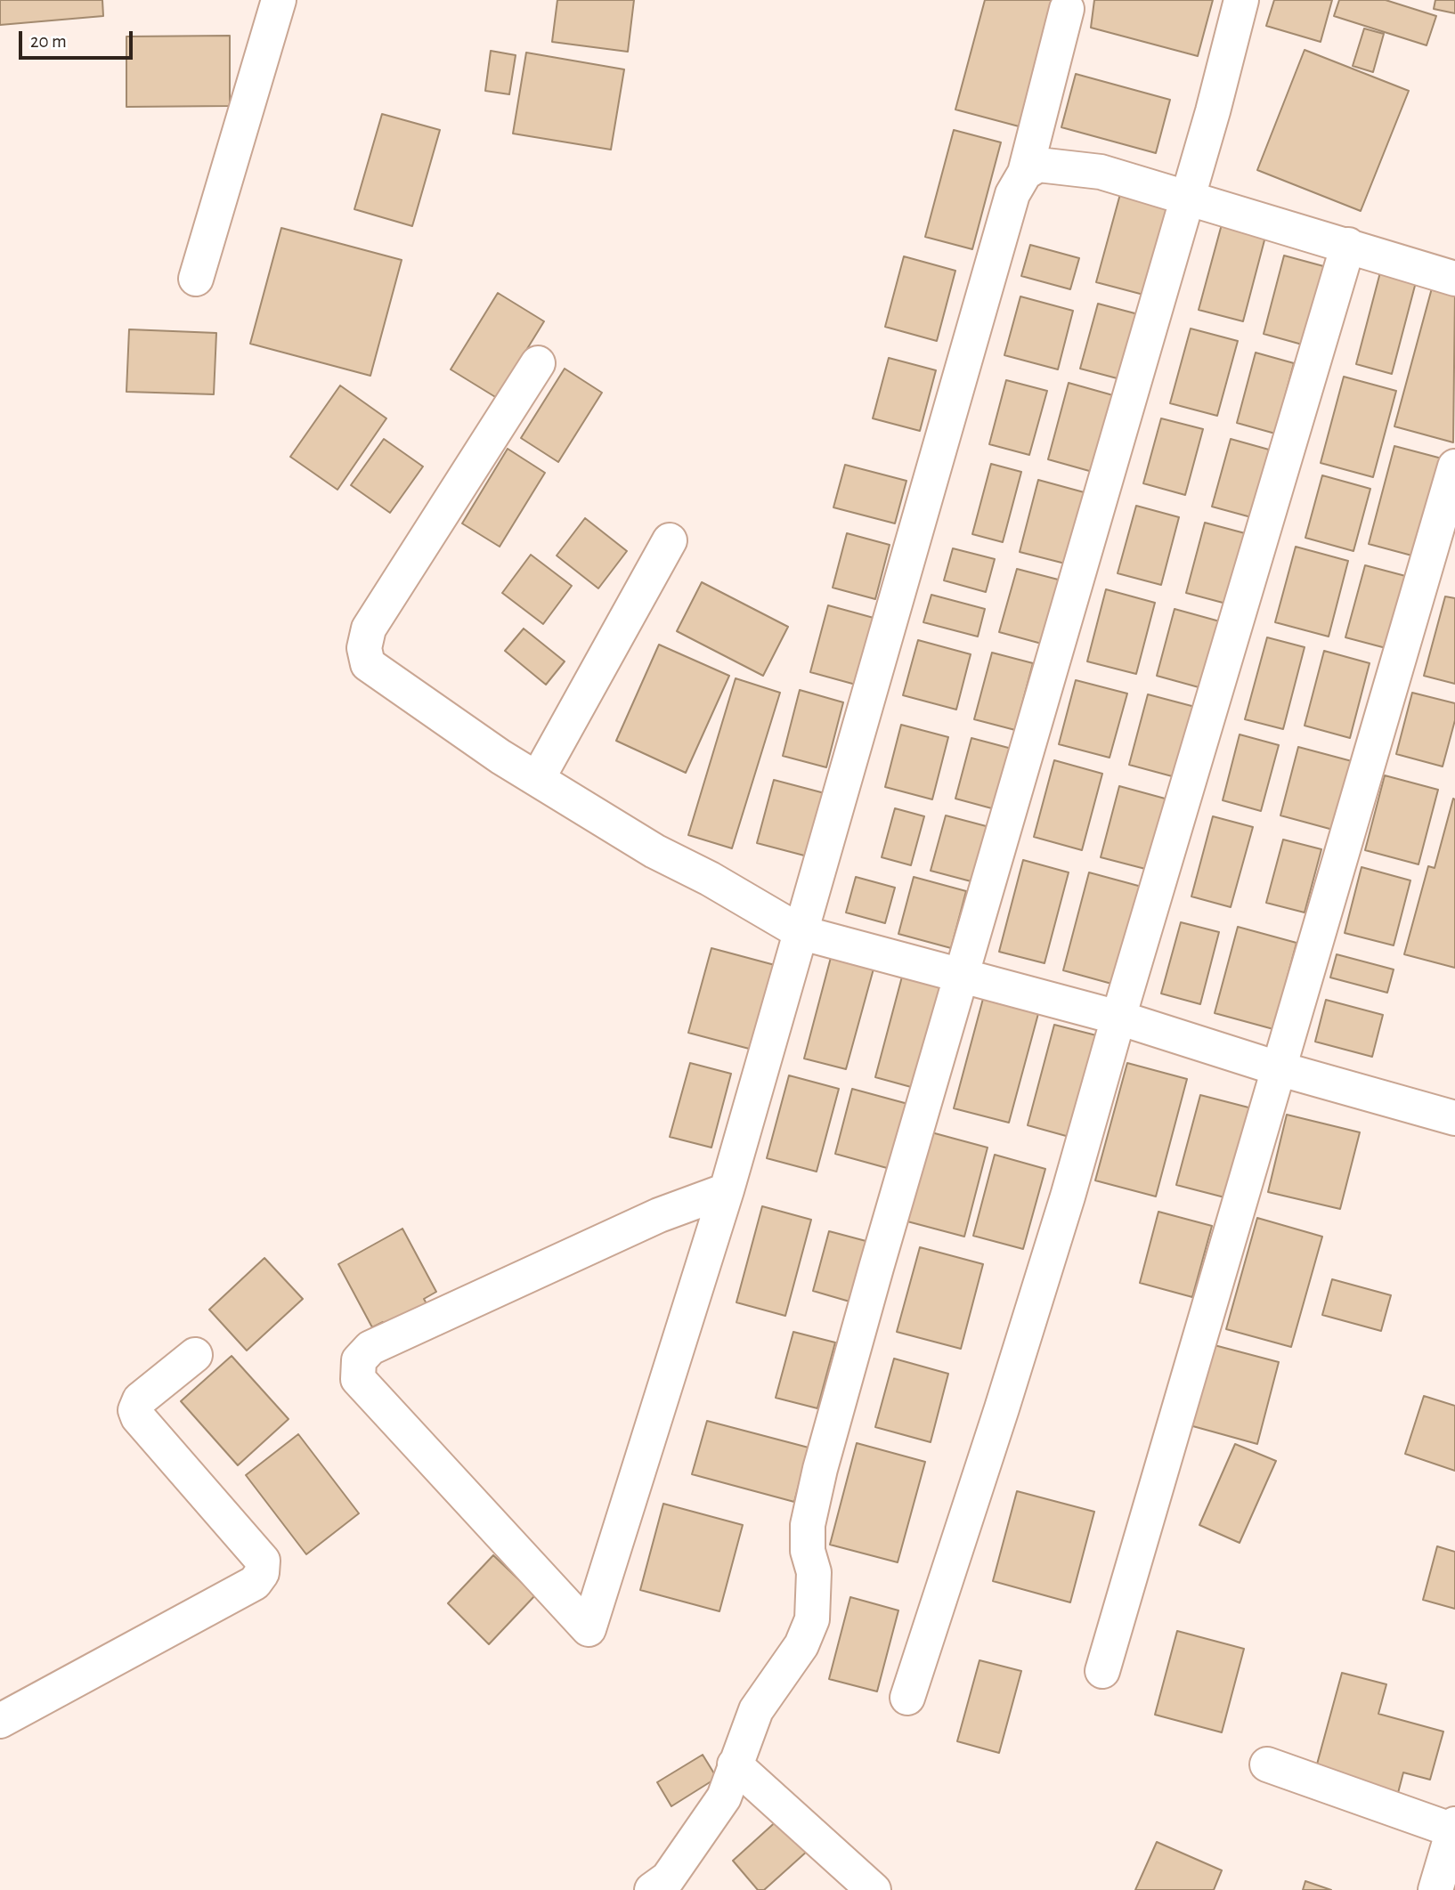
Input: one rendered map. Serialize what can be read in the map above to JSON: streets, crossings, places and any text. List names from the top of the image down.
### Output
{
  "scale_bar": "20 m"
}
